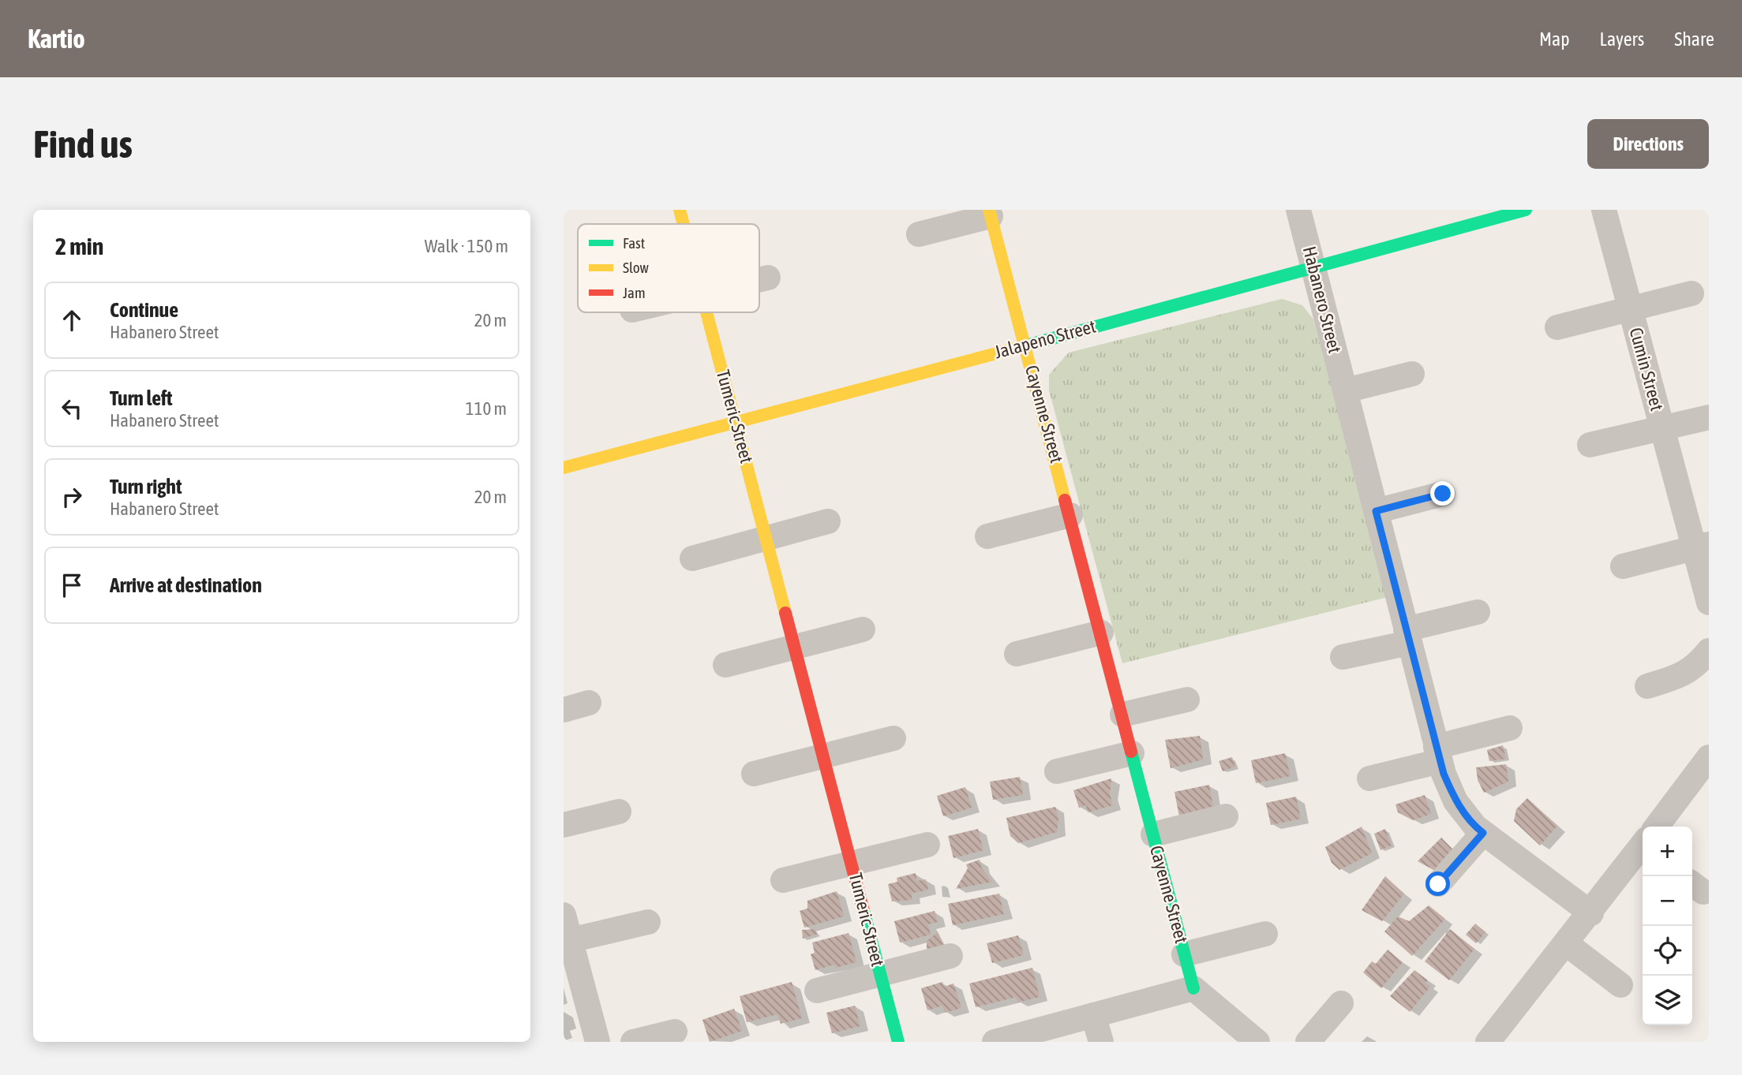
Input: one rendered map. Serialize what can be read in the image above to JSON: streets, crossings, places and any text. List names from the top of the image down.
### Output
{
  "streets": {
    "street": [
      "Habanero Street",
      "Jalapeno Street",
      "Cumin Street",
      "Cayenne Street",
      "Tumeric Street"
    ]
  },
  "crossings": [
    ["Habanero Street", "Jalapeno Street"],
    ["Jalapeno Street", "Cayenne Street"],
    ["Jalapeno Street", "Tumeric Street"]
  ],
  "legend": ["Fast", "Slow", "Jam"],
  "page": {
    "header": "Kartio",
    "nav": ["Map", "Layers", "Share"],
    "buttons": "Directions",
    "title": "Find us",
    "heading": ["2 min", "Walk · 150 m"],
    "list": [
      ["Continue", "Habanero Street", "20 m"],
      ["Turn left", "Habanero Street", "110 m"],
      ["Turn right", "Habanero Street", "20 m"],
      "Arrive at destination"
    ],
    "map_buttons": ["+", "−"]
  }
}
